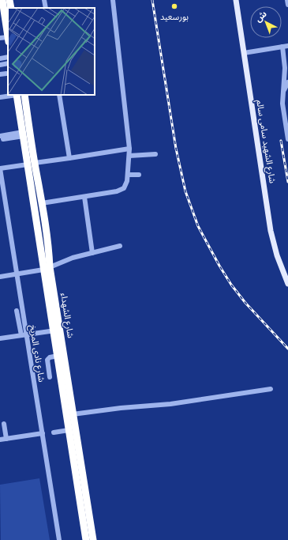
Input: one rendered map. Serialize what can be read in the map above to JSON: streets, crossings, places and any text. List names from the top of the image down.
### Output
{
  "streets": {
    "highway": ["شارع الشهداء"],
    "main road": ["شارع الشهيد سامى سالم"],
    "street": ["شارع نادى المريخ"]
  },
  "places": ["بورسعيد"],
  "north": "top left"
}
